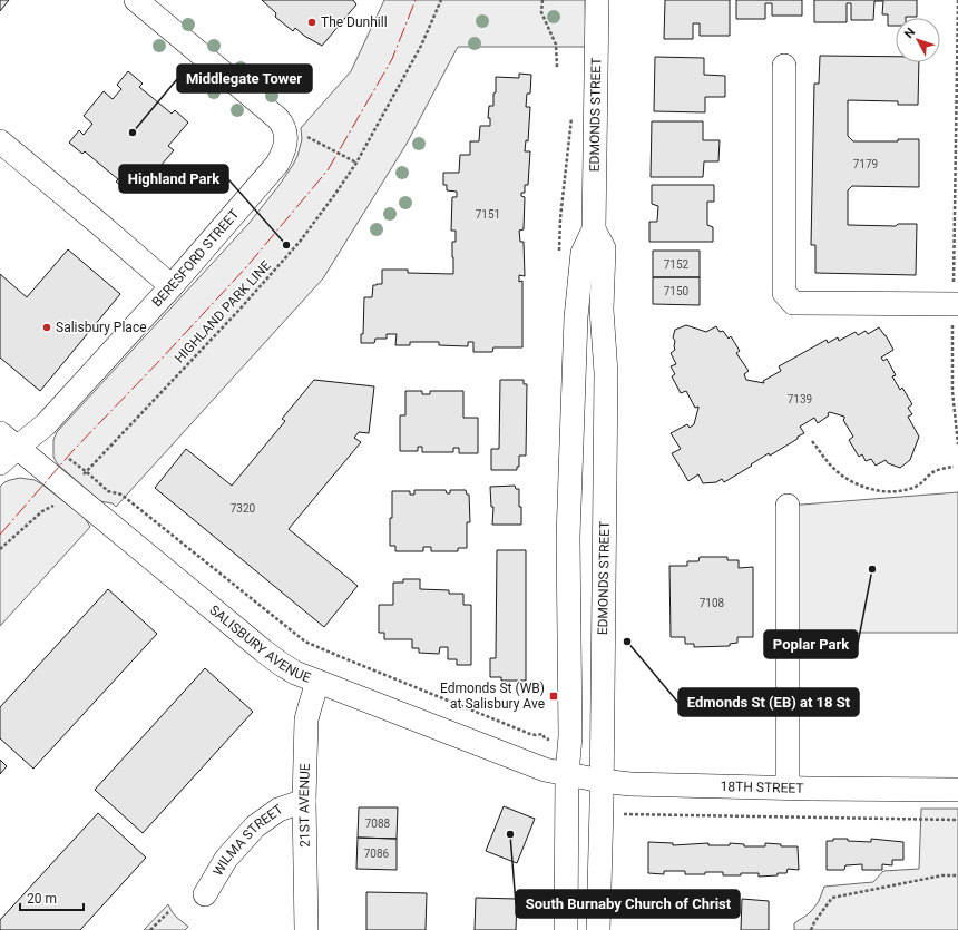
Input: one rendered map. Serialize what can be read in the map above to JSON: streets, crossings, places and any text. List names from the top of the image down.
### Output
{
  "streets": {
    "street": [
      "EDMONDS STREET",
      "BERESFORD STREET",
      "SALISBURY AVENUE",
      "18TH STREET",
      "21ST AVENUE",
      "WILMA STREET"
    ],
    "path": ["HIGHLAND PARK LINE"]
  },
  "crossings": [
    ["EDMONDS STREET", "SALISBURY AVENUE"],
    ["EDMONDS STREET", "18TH STREET"],
    ["BERESFORD STREET", "SALISBURY AVENUE"],
    ["SALISBURY AVENUE", "18TH STREET"],
    ["SALISBURY AVENUE", "21ST AVENUE"],
    ["21ST AVENUE", "WILMA STREET"]
  ],
  "places": {
    "other": [
      "The Dunhill",
      "Middlegate Tower",
      "Highland Park",
      "Salisbury Place",
      "Poplar Park",
      "Edmonds St (EB) at 18 St",
      "South Burnaby Church of Christ"
    ],
    "transit": ["Edmonds St (WB) at Salisbury Ave"]
  },
  "house_numbers": [
    "7179",
    "7151",
    "7152",
    "7150",
    "7139",
    "7320",
    "7108",
    "7088",
    "7086"
  ],
  "scale_bar": "20 m",
  "north": "top left"
}
